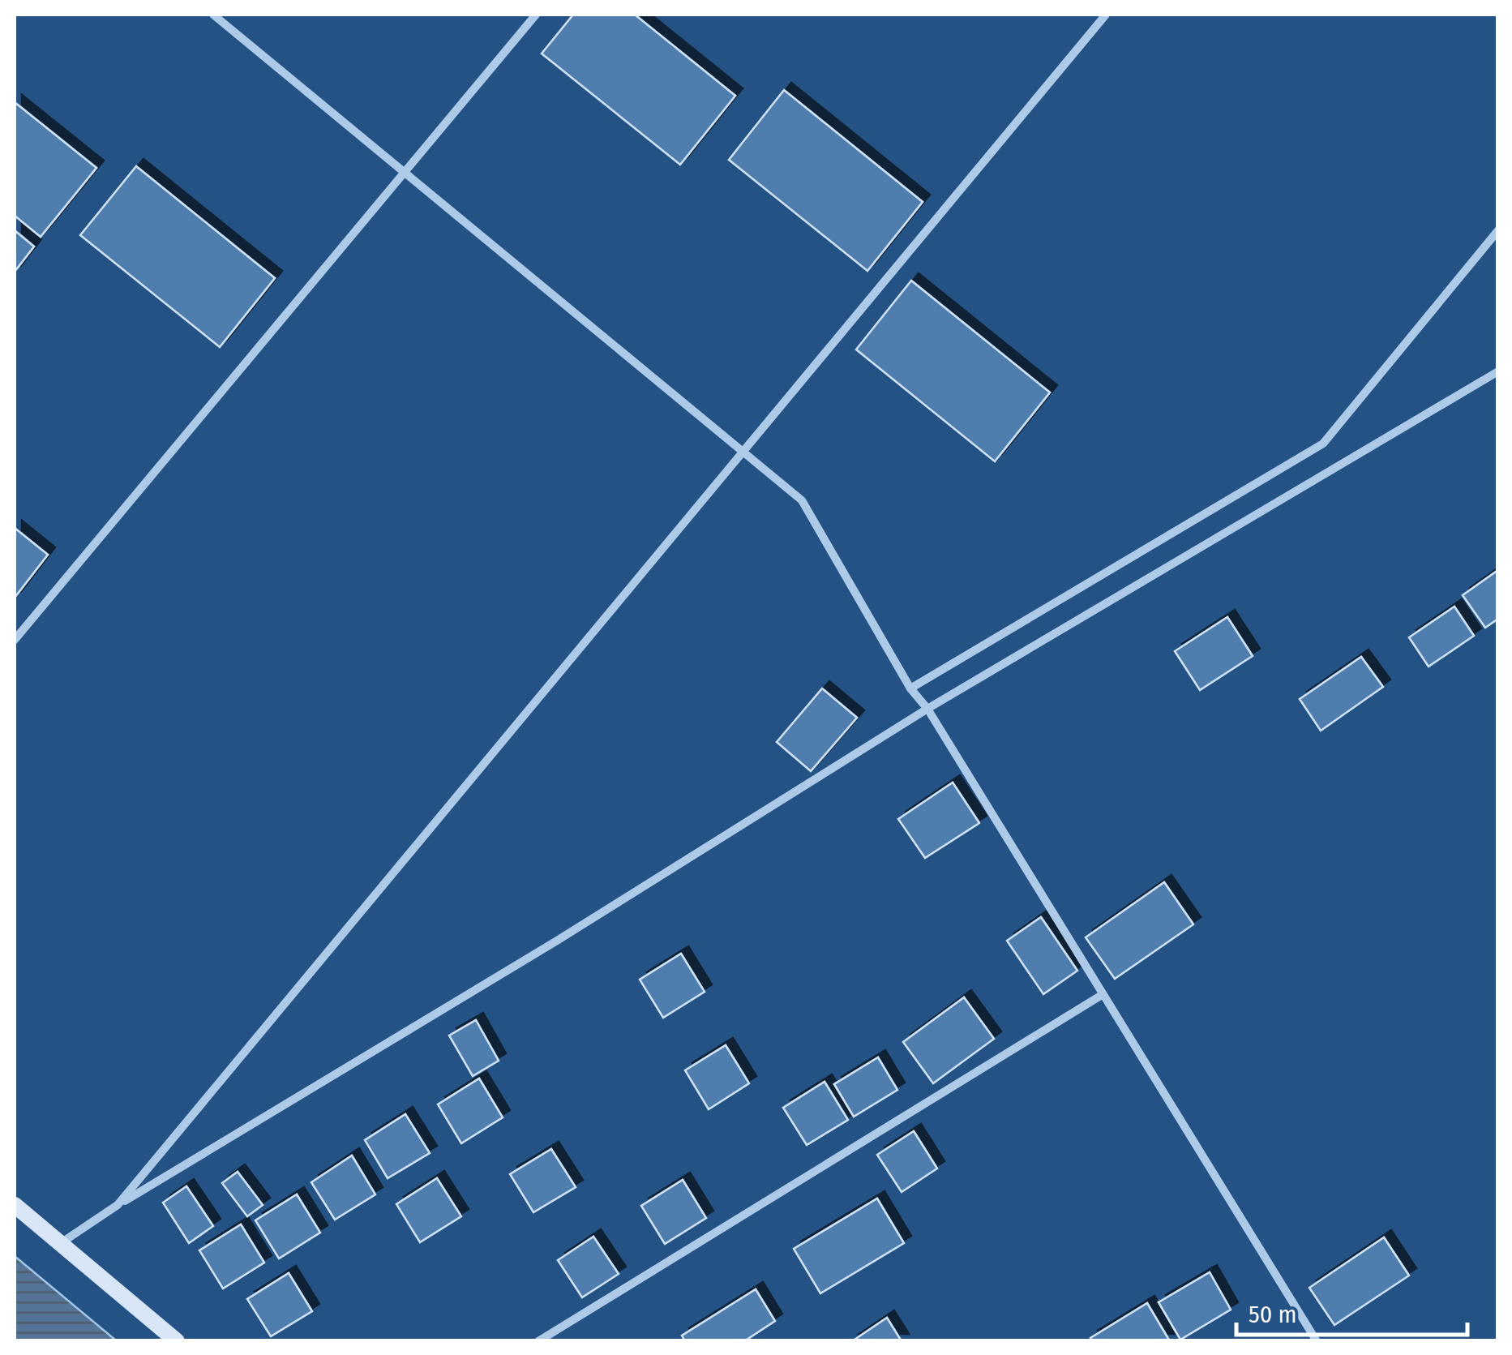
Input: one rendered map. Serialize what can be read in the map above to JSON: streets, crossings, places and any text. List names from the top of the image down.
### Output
{
  "scale_bar": "50 m"
}
